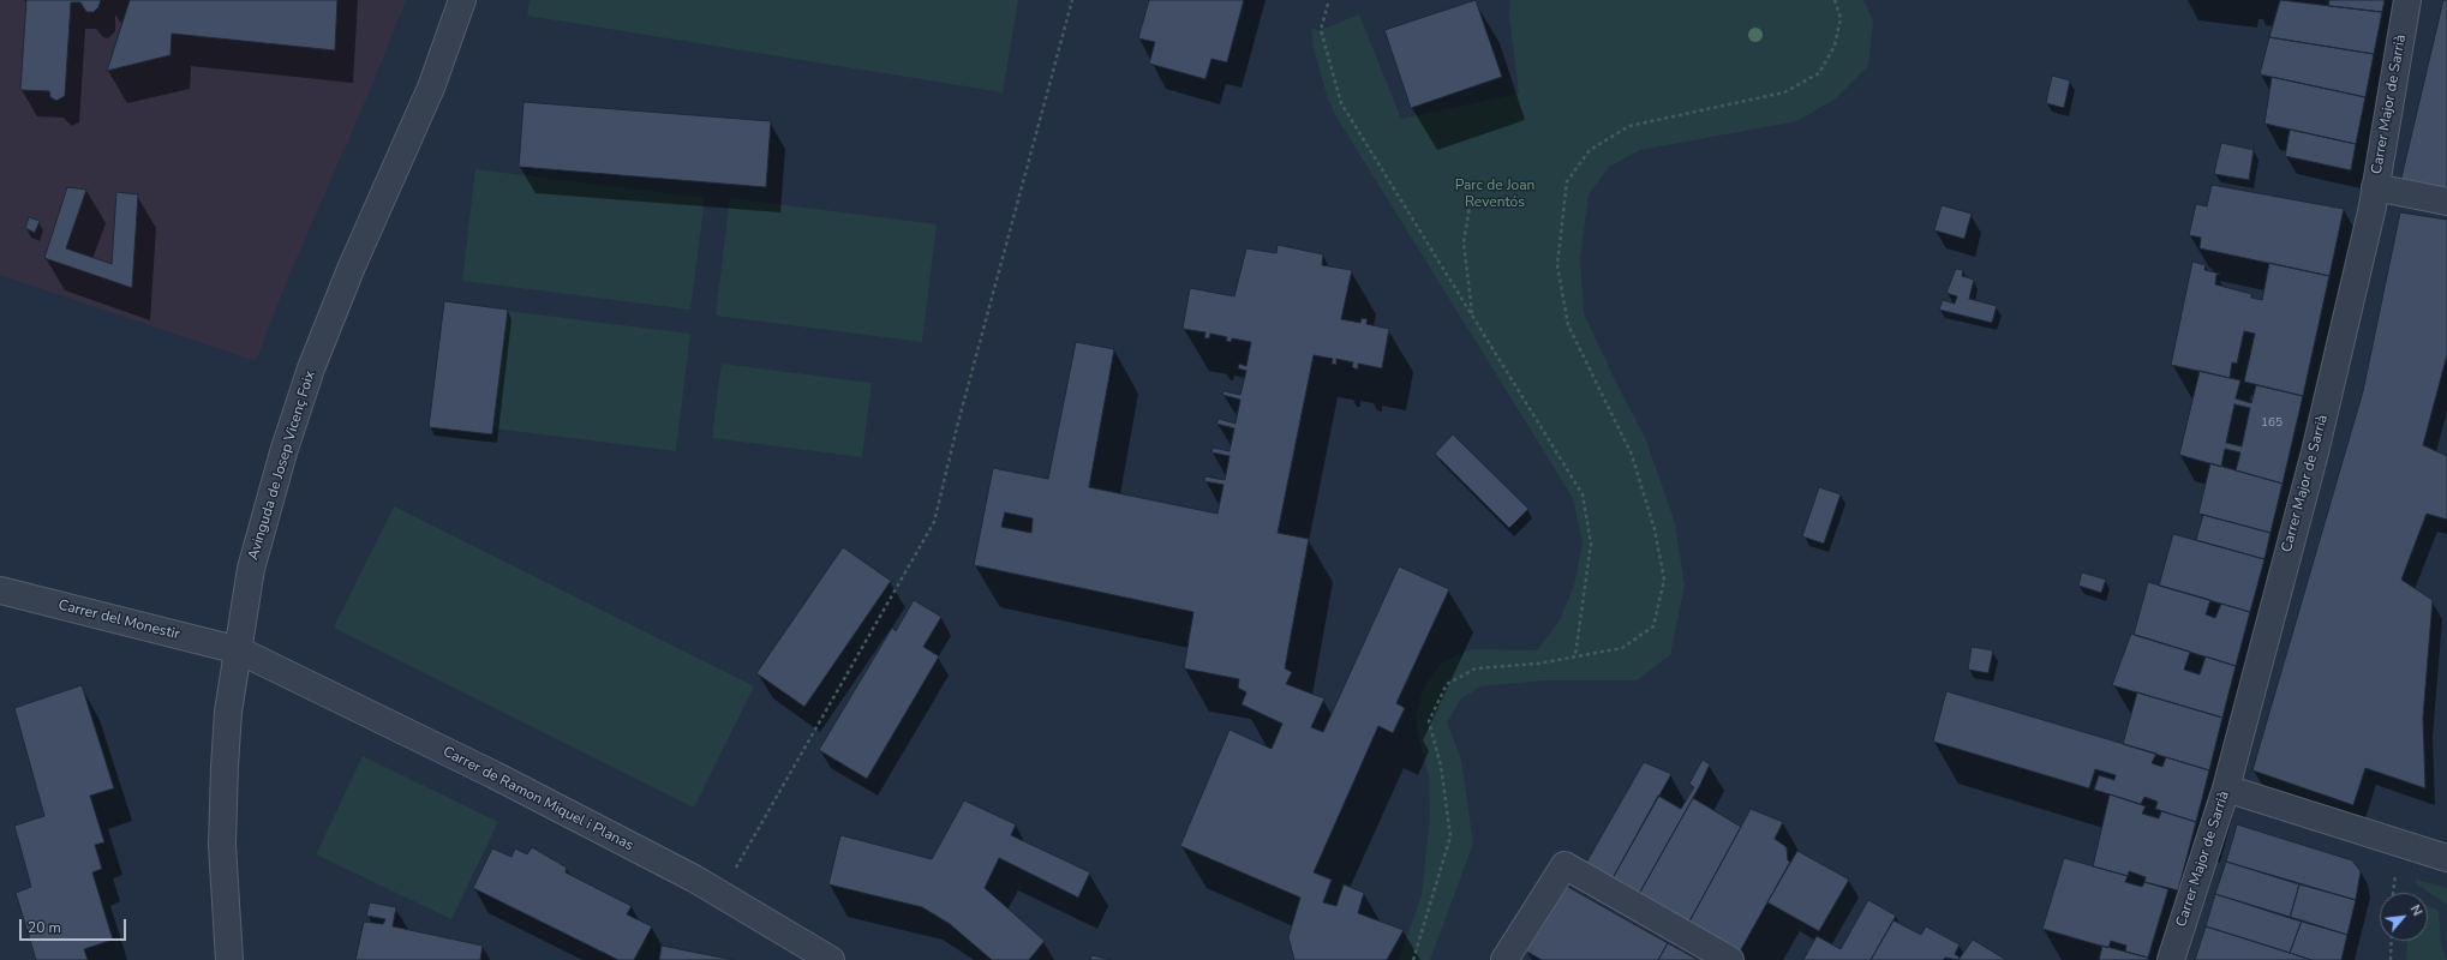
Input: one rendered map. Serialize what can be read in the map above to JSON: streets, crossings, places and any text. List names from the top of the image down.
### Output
{
  "streets": {
    "street": [
      "Carrer Major de Sarrià",
      "Avinguda de Josep Vicenç Foix",
      "Carrer del Monestir",
      "Carrer de Ramon Miquel i Planas"
    ]
  },
  "crossings": [
    ["Avinguda de Josep Vicenç Foix", "Carrer del Monestir"],
    ["Avinguda de Josep Vicenç Foix", "Carrer de Ramon Miquel i Planas"],
    ["Carrer del Monestir", "Carrer de Ramon Miquel i Planas"]
  ],
  "parks": ["Parc de Joan Reventós"],
  "house_numbers": ["165"],
  "scale_bar": "20 m",
  "north": "top right"
}
